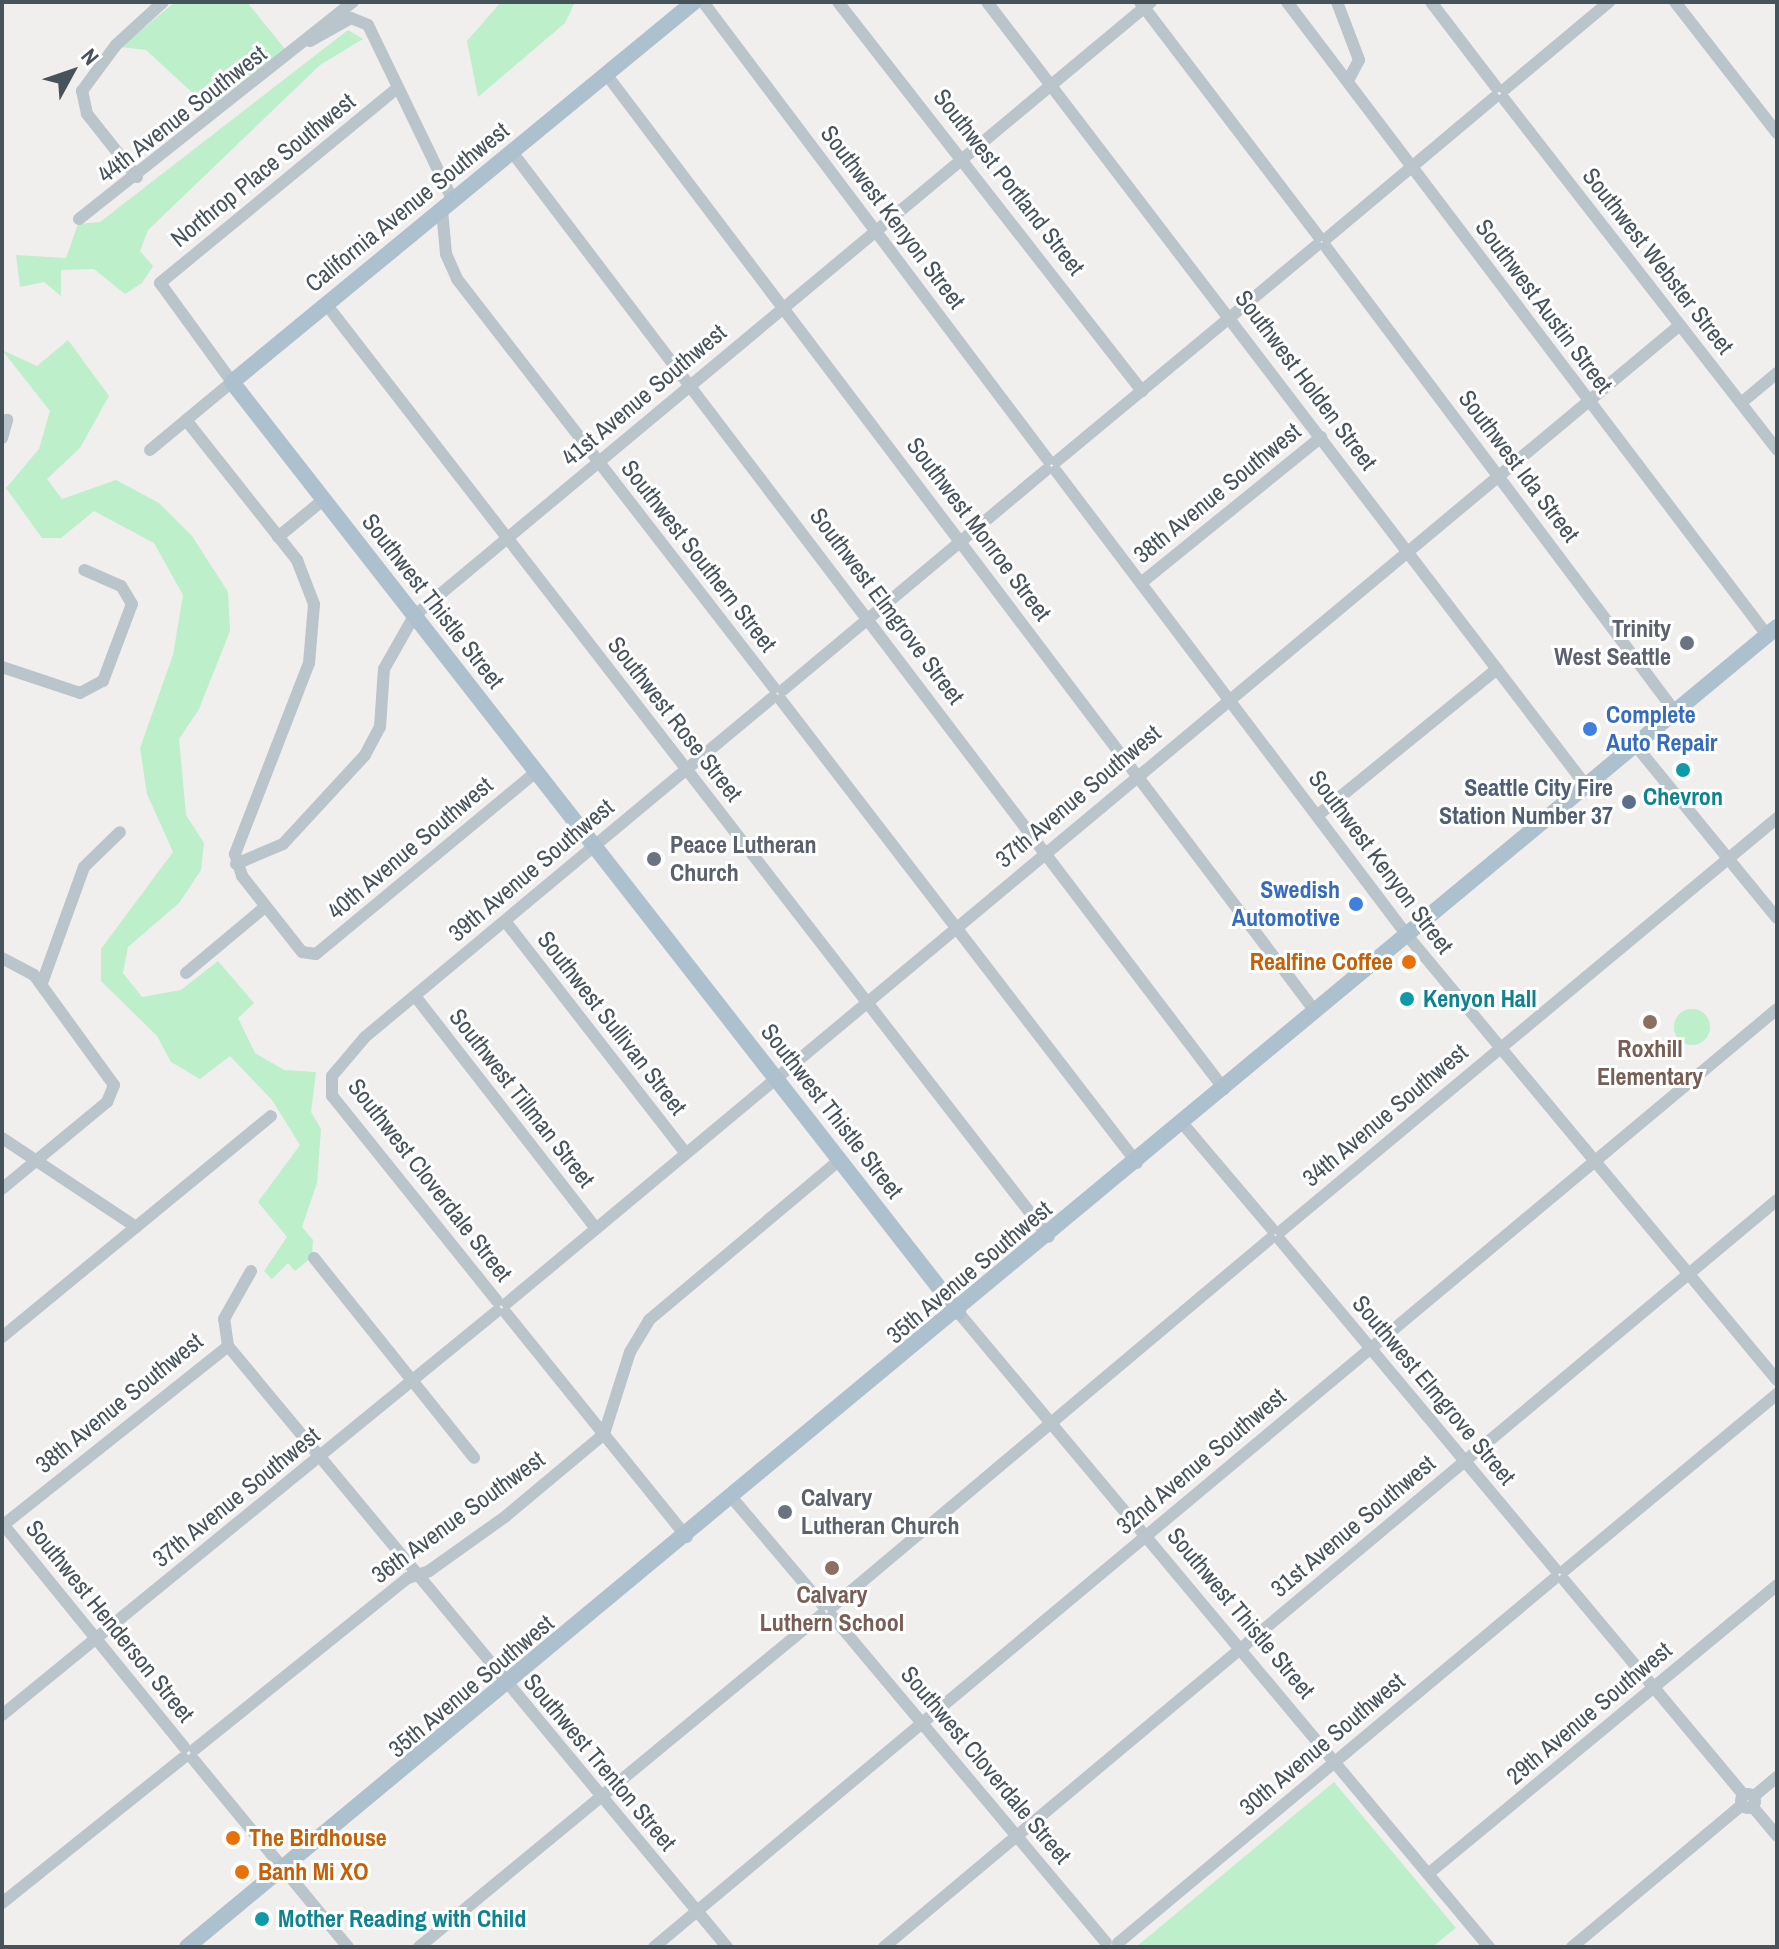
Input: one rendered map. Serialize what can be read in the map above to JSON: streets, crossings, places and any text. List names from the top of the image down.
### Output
{
  "streets": {
    "main road": ["California Avenue Southwest", "Southwest Thistle Street", "35th Avenue Southwest"],
    "street": [
      "44th Avenue Southwest",
      "Northrop Place Southwest",
      "Southwest Portland Street",
      "Southwest Kenyon Street",
      "Southwest Webster Street",
      "Southwest Austin Street",
      "Southwest Holden Street",
      "41st Avenue Southwest",
      "Southwest Ida Street",
      "38th Avenue Southwest",
      "Southwest Monroe Street",
      "Southwest Southern Street",
      "Southwest Elmgrove Street",
      "Southwest Rose Street",
      "37th Avenue Southwest",
      "40th Avenue Southwest",
      "39th Avenue Southwest",
      "Southwest Sullivan Street",
      "Southwest Tillman Street",
      "34th Avenue Southwest",
      "Southwest Cloverdale Street",
      "32nd Avenue Southwest",
      "36th Avenue Southwest",
      "31st Avenue Southwest",
      "Southwest Henderson Street",
      "29th Avenue Southwest",
      "30th Avenue Southwest",
      "Southwest Trenton Street"
    ]
  },
  "crossings": [
    ["44th Avenue Southwest", "Southwest Southern Street"],
    ["Northrop Place Southwest", "Southwest Southern Street"],
    ["Northrop Place Southwest", "Southwest Thistle Street"],
    ["Southwest Portland Street", "41st Avenue Southwest"],
    ["Southwest Portland Street", "39th Avenue Southwest"],
    ["California Avenue Southwest", "Southwest Monroe Street"],
    ["California Avenue Southwest", "Southwest Southern Street"],
    ["California Avenue Southwest", "Southwest Thistle Street"],
    ["California Avenue Southwest", "Southwest Elmgrove Street"],
    ["California Avenue Southwest", "Southwest Rose Street"],
    ["Southwest Kenyon Street", "41st Avenue Southwest"],
    ["Southwest Kenyon Street", "38th Avenue Southwest"],
    ["Southwest Kenyon Street", "37th Avenue Southwest"],
    ["Southwest Kenyon Street", "39th Avenue Southwest"],
    ["Southwest Kenyon Street", "34th Avenue Southwest"],
    ["Southwest Kenyon Street", "35th Avenue Southwest"],
    ["Southwest Kenyon Street", "32nd Avenue Southwest"],
    ["Southwest Kenyon Street", "31st Avenue Southwest"],
    ["Southwest Webster Street", "37th Avenue Southwest"],
    ["Southwest Webster Street", "39th Avenue Southwest"],
    ["Southwest Austin Street", "37th Avenue Southwest"],
    ["Southwest Austin Street", "39th Avenue Southwest"],
    ["Southwest Austin Street", "35th Avenue Southwest"],
    ["Southwest Holden Street", "41st Avenue Southwest"],
    ["Southwest Holden Street", "38th Avenue Southwest"],
    ["Southwest Holden Street", "37th Avenue Southwest"],
    ["Southwest Holden Street", "39th Avenue Southwest"],
    ["Southwest Holden Street", "35th Avenue Southwest"],
    ["41st Avenue Southwest", "Southwest Ida Street"],
    ["41st Avenue Southwest", "Southwest Monroe Street"],
    ["41st Avenue Southwest", "Southwest Southern Street"],
    ["41st Avenue Southwest", "Southwest Thistle Street"],
    ["41st Avenue Southwest", "Southwest Elmgrove Street"],
    ["41st Avenue Southwest", "Southwest Rose Street"],
    ["Southwest Ida Street", "37th Avenue Southwest"],
    ["Southwest Ida Street", "39th Avenue Southwest"],
    ["Southwest Ida Street", "35th Avenue Southwest"],
    ["38th Avenue Southwest", "Southwest Henderson Street"],
    ["38th Avenue Southwest", "Southwest Trenton Street"],
    ["Southwest Monroe Street", "37th Avenue Southwest"],
    ["Southwest Monroe Street", "39th Avenue Southwest"],
    ["Southwest Monroe Street", "35th Avenue Southwest"],
    ["Southwest Southern Street", "37th Avenue Southwest"],
    ["Southwest Southern Street", "39th Avenue Southwest"],
    ["Southwest Southern Street", "35th Avenue Southwest"],
    ["Southwest Thistle Street", "37th Avenue Southwest"],
    ["Southwest Thistle Street", "40th Avenue Southwest"],
    ["Southwest Thistle Street", "39th Avenue Southwest"],
    ["Southwest Thistle Street", "34th Avenue Southwest"],
    ["Southwest Thistle Street", "35th Avenue Southwest"],
    ["Southwest Thistle Street", "32nd Avenue Southwest"],
    ["Southwest Thistle Street", "31st Avenue Southwest"],
    ["Southwest Thistle Street", "29th Avenue Southwest"],
    ["Southwest Thistle Street", "30th Avenue Southwest"],
    ["Southwest Elmgrove Street", "37th Avenue Southwest"],
    ["Southwest Elmgrove Street", "39th Avenue Southwest"],
    ["Southwest Elmgrove Street", "34th Avenue Southwest"],
    ["Southwest Elmgrove Street", "35th Avenue Southwest"],
    ["Southwest Elmgrove Street", "32nd Avenue Southwest"],
    ["Southwest Elmgrove Street", "31st Avenue Southwest"],
    ["Southwest Elmgrove Street", "29th Avenue Southwest"],
    ["Southwest Elmgrove Street", "30th Avenue Southwest"],
    ["Southwest Rose Street", "37th Avenue Southwest"],
    ["Southwest Rose Street", "39th Avenue Southwest"],
    ["Southwest Rose Street", "35th Avenue Southwest"],
    ["37th Avenue Southwest", "Southwest Sullivan Street"],
    ["37th Avenue Southwest", "Southwest Tillman Street"],
    ["37th Avenue Southwest", "Southwest Cloverdale Street"],
    ["37th Avenue Southwest", "Southwest Henderson Street"],
    ["37th Avenue Southwest", "Southwest Trenton Street"],
    ["39th Avenue Southwest", "Southwest Sullivan Street"],
    ["39th Avenue Southwest", "Southwest Tillman Street"],
    ["39th Avenue Southwest", "Southwest Cloverdale Street"],
    ["34th Avenue Southwest", "Southwest Cloverdale Street"],
    ["34th Avenue Southwest", "Southwest Trenton Street"],
    ["Southwest Cloverdale Street", "35th Avenue Southwest"],
    ["Southwest Cloverdale Street", "32nd Avenue Southwest"],
    ["Southwest Cloverdale Street", "36th Avenue Southwest"],
    ["Southwest Cloverdale Street", "31st Avenue Southwest"],
    ["Southwest Cloverdale Street", "30th Avenue Southwest"],
    ["35th Avenue Southwest", "Southwest Henderson Street"],
    ["35th Avenue Southwest", "Southwest Trenton Street"],
    ["32nd Avenue Southwest", "Southwest Trenton Street"],
    ["36th Avenue Southwest", "Southwest Henderson Street"],
    ["36th Avenue Southwest", "Southwest Trenton Street"]
  ],
  "places": [
    "Trinity West Seattle",
    "Complete Auto Repair",
    "Chevron",
    "Seattle City Fire Station Number 37",
    "Peace Lutheran Church",
    "Swedish Automotive",
    "Realfine Coffee",
    "Kenyon Hall",
    "Roxhill Elementary",
    "Calvary Lutheran Church",
    "Calvary Luthern School",
    "The Birdhouse",
    "Banh Mi XO",
    "Mother Reading with Child"
  ],
  "north": "top right"
}
